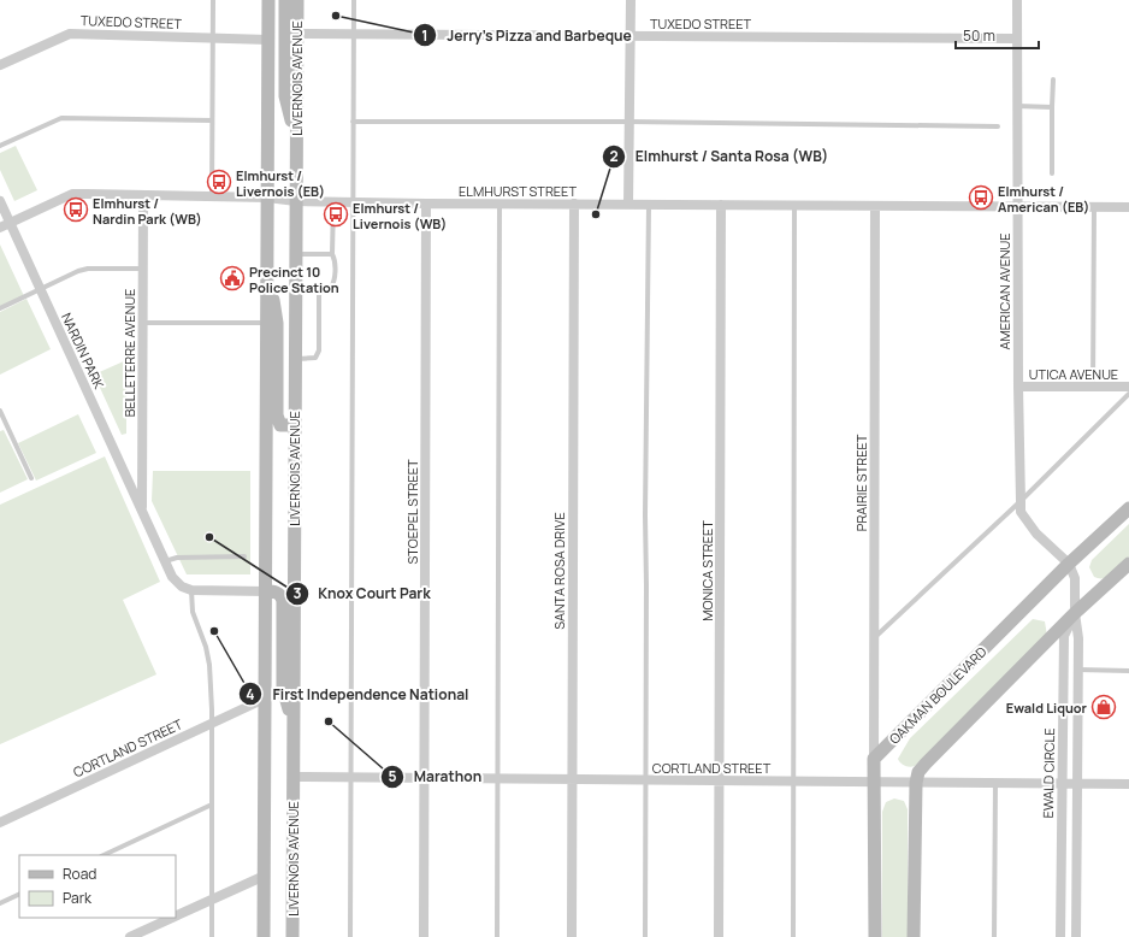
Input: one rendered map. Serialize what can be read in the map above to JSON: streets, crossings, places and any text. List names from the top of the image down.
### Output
{
  "streets": {
    "main road": ["LIVERNOIS AVENUE", "OAKMAN BOULEVARD"],
    "street": [
      "TUXEDO STREET",
      "ELMHURST STREET",
      "AMERICAN AVENUE",
      "NARDIN PARK",
      "BELLETERRE AVENUE",
      "UTICA AVENUE",
      "PRAIRIE STREET",
      "STOEPEL STREET",
      "SANTA ROSA DRIVE",
      "MONICA STREET",
      "CORTLAND STREET",
      "EWALD CIRCLE"
    ]
  },
  "crossings": [
    ["TUXEDO STREET", "LIVERNOIS AVENUE"],
    ["TUXEDO STREET", "AMERICAN AVENUE"],
    ["LIVERNOIS AVENUE", "ELMHURST STREET"],
    ["LIVERNOIS AVENUE", "CORTLAND STREET"],
    ["ELMHURST STREET", "AMERICAN AVENUE"],
    ["ELMHURST STREET", "NARDIN PARK"],
    ["ELMHURST STREET", "BELLETERRE AVENUE"],
    ["ELMHURST STREET", "PRAIRIE STREET"],
    ["ELMHURST STREET", "STOEPEL STREET"],
    ["ELMHURST STREET", "SANTA ROSA DRIVE"],
    ["ELMHURST STREET", "MONICA STREET"],
    ["AMERICAN AVENUE", "UTICA AVENUE"],
    ["AMERICAN AVENUE", "OAKMAN BOULEVARD"],
    ["AMERICAN AVENUE", "EWALD CIRCLE"],
    ["NARDIN PARK", "BELLETERRE AVENUE"],
    ["PRAIRIE STREET", "OAKMAN BOULEVARD"],
    ["STOEPEL STREET", "CORTLAND STREET"],
    ["SANTA ROSA DRIVE", "CORTLAND STREET"],
    ["MONICA STREET", "CORTLAND STREET"],
    ["OAKMAN BOULEVARD", "EWALD CIRCLE"],
    ["CORTLAND STREET", "EWALD CIRCLE"]
  ],
  "places": {
    "other": [
      "Jerry's Pizza and Barbeque",
      "Elmhurst / Santa Rosa (WB)",
      "Knox Court Park",
      "First Independence National",
      "Marathon"
    ],
    "bus stop": [
      "Elmhurst / Livernois (EB)",
      "Elmhurst / American (EB)",
      "Elmhurst / Nardin Park (WB)",
      "Elmhurst / Livernois (WB)"
    ],
    "public building": ["Precinct 10 Police Station"],
    "shop": ["Ewald Liquor"]
  },
  "legend": ["Road", "Park"],
  "scale_bar": "50 m"
}
